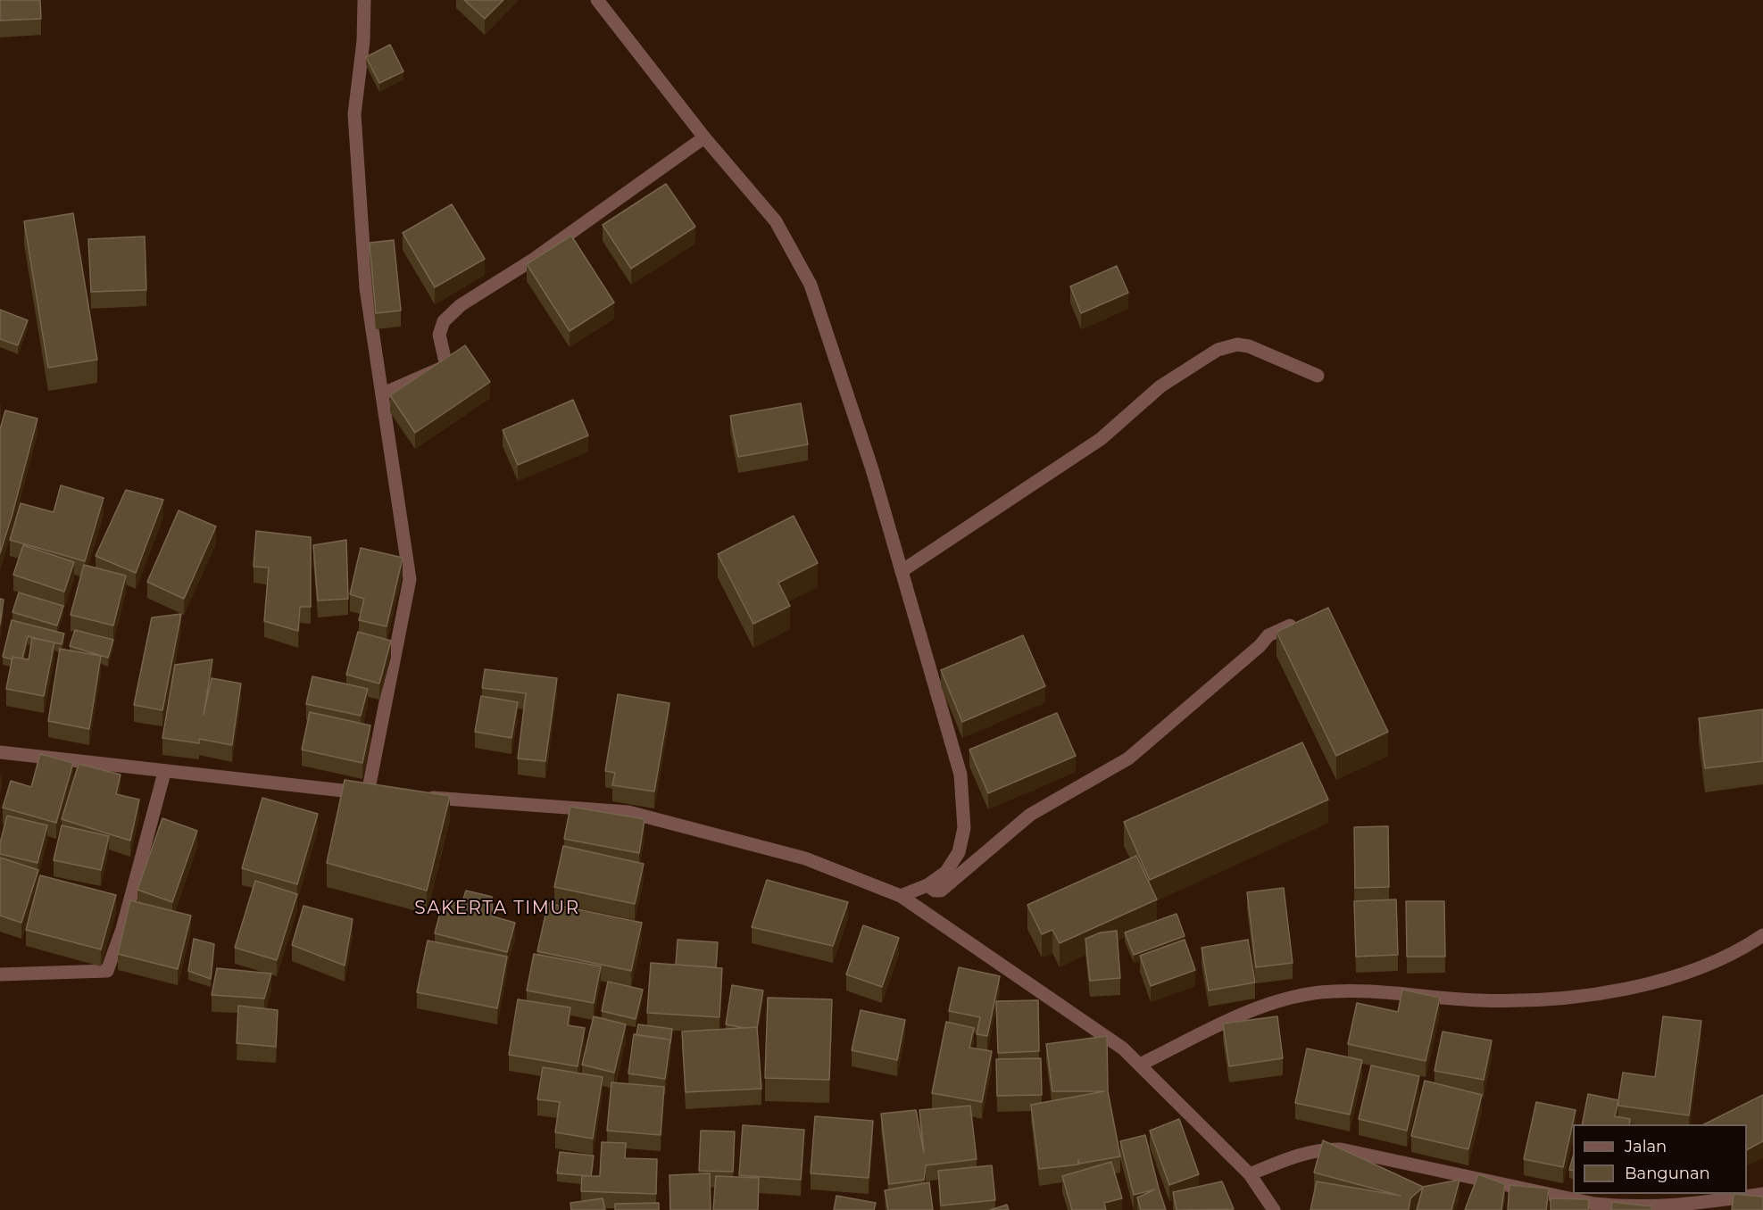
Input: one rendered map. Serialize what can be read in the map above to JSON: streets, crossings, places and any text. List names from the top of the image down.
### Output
{
  "districts": ["SAKERTA TIMUR"],
  "legend": ["Jalan", "Bangunan"]
}
